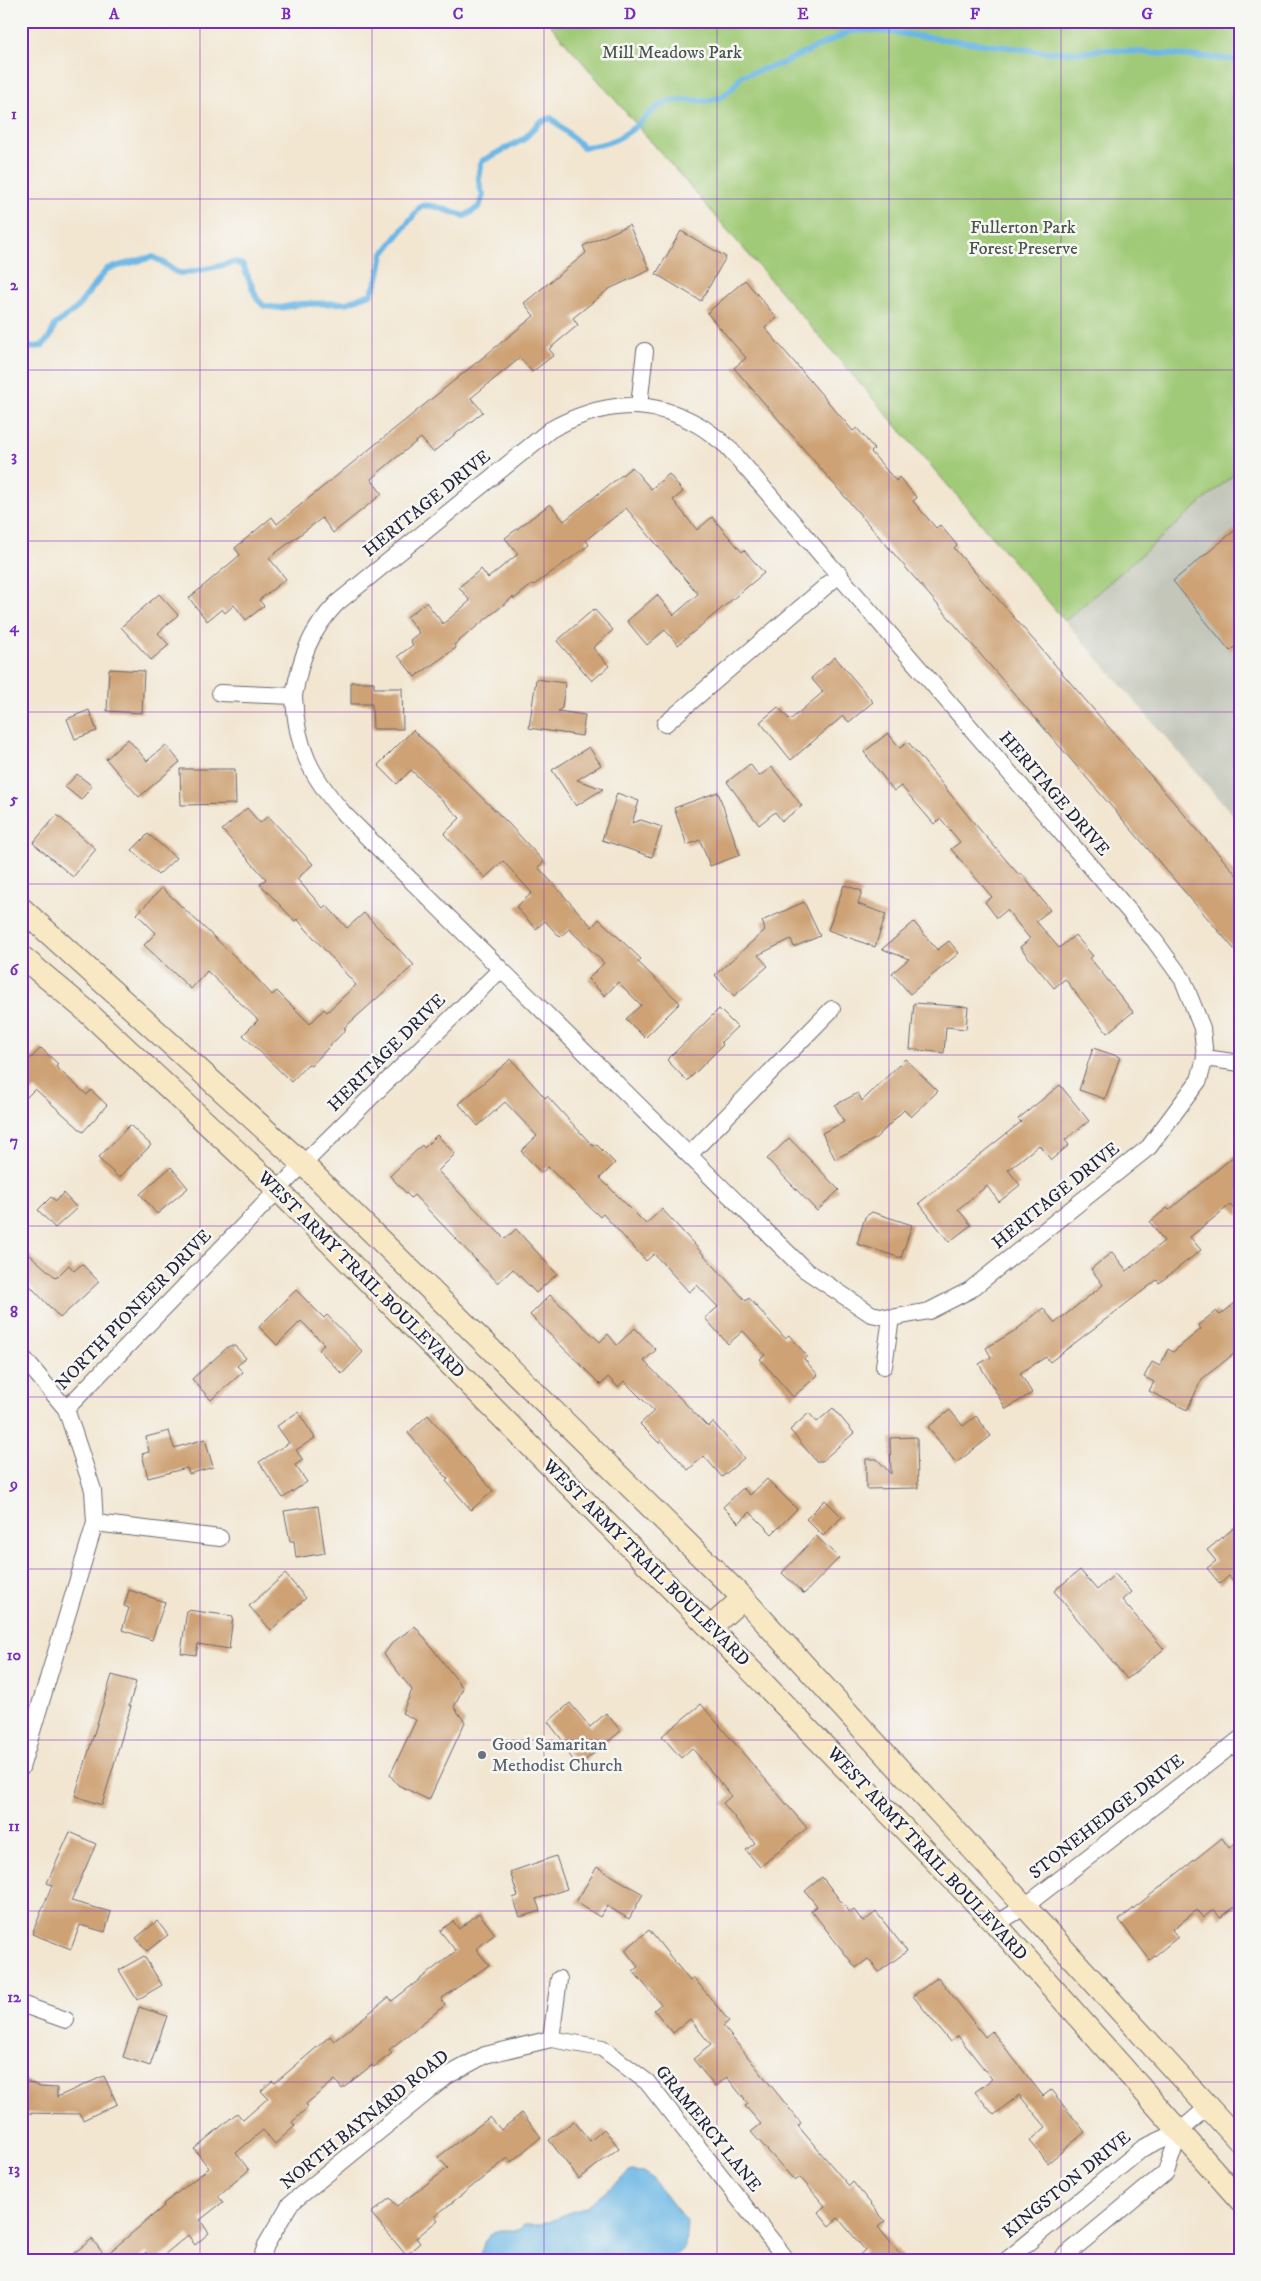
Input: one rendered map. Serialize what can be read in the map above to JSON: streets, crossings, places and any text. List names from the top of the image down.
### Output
{
  "streets": {
    "main road": ["WEST ARMY TRAIL BOULEVARD"],
    "street": [
      "HERITAGE DRIVE",
      "NORTH PIONEER DRIVE",
      "STONEHEDGE DRIVE",
      "NORTH BAYNARD ROAD",
      "GRAMERCY LANE",
      "KINGSTON DRIVE"
    ]
  },
  "crossings": [
    ["HERITAGE DRIVE", "WEST ARMY TRAIL BOULEVARD"],
    ["HERITAGE DRIVE", "NORTH PIONEER DRIVE"],
    ["WEST ARMY TRAIL BOULEVARD", "NORTH PIONEER DRIVE"],
    ["WEST ARMY TRAIL BOULEVARD", "STONEHEDGE DRIVE"],
    ["WEST ARMY TRAIL BOULEVARD", "KINGSTON DRIVE"],
    ["NORTH BAYNARD ROAD", "GRAMERCY LANE"]
  ],
  "parks": ["Mill Meadows Park", "Fullerton Park Forest Preserve"],
  "places": ["Good Samaritan Methodist Church"],
  "grid": {
    "columns": [
      "A",
      "B",
      "C",
      "D",
      "E",
      "F",
      "G"
    ],
    "rows": [
      "1",
      "2",
      "3",
      "4",
      "5",
      "6",
      "7",
      "8",
      "9",
      "10",
      "11",
      "12",
      "13"
    ]
  }
}
